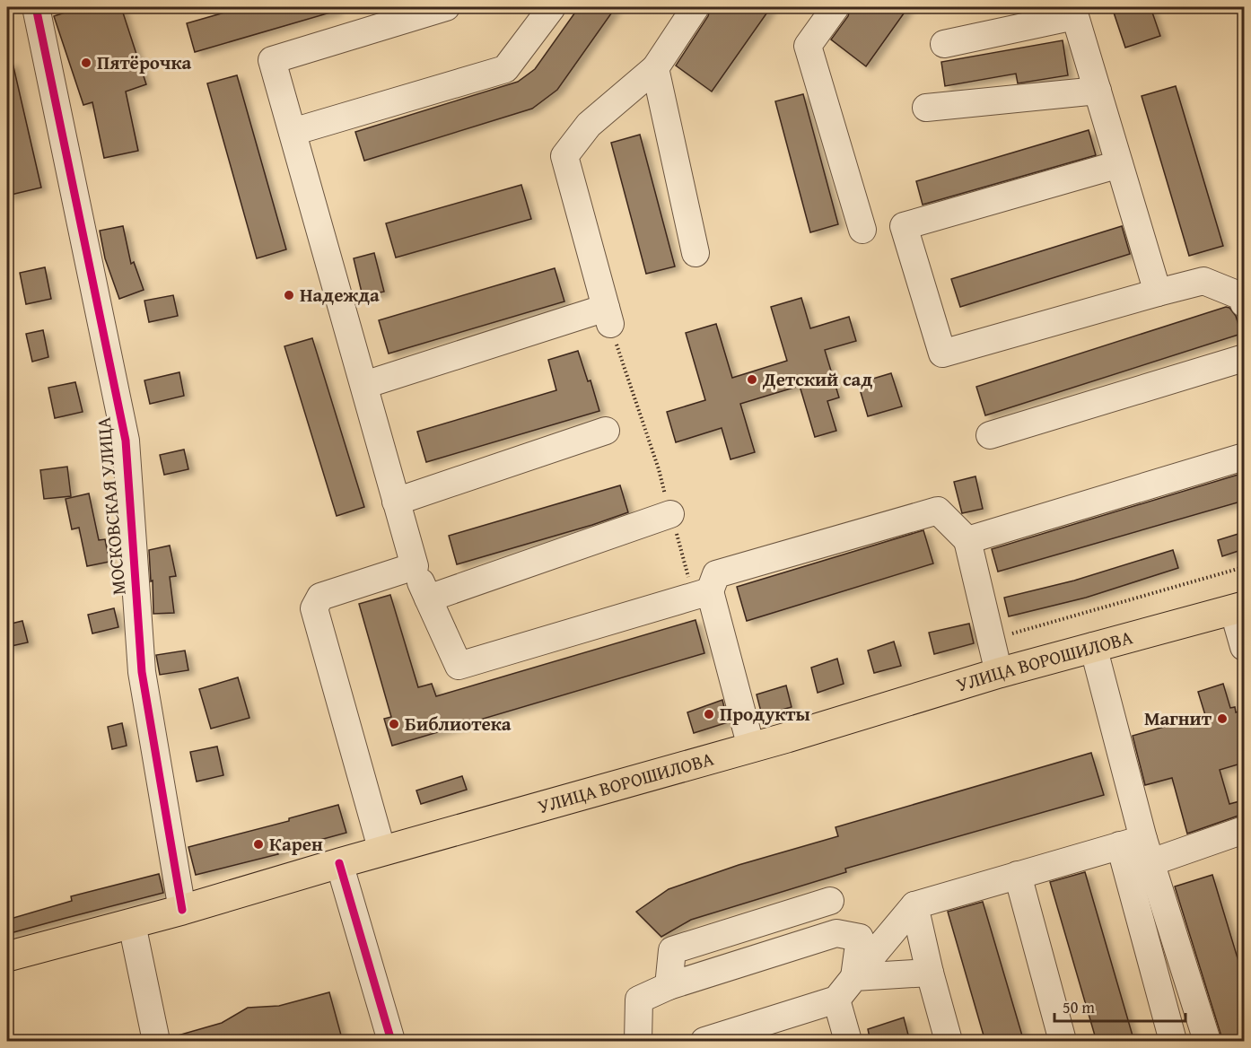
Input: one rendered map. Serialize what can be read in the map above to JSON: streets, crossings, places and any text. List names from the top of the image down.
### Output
{
  "streets": {
    "main road": ["УЛИЦА ВОРОШИЛОВА"],
    "street": ["МОСКОВСКАЯ УЛИЦА"]
  },
  "crossings": [
    ["МОСКОВСКАЯ УЛИЦА", "УЛИЦА ВОРОШИЛОВА"]
  ],
  "places": [
    "Пятёрочка",
    "Надежда",
    "Детский сад",
    "Продукты",
    "Магнит",
    "Библиотека",
    "Карен"
  ],
  "scale_bar": "50 m"
}
